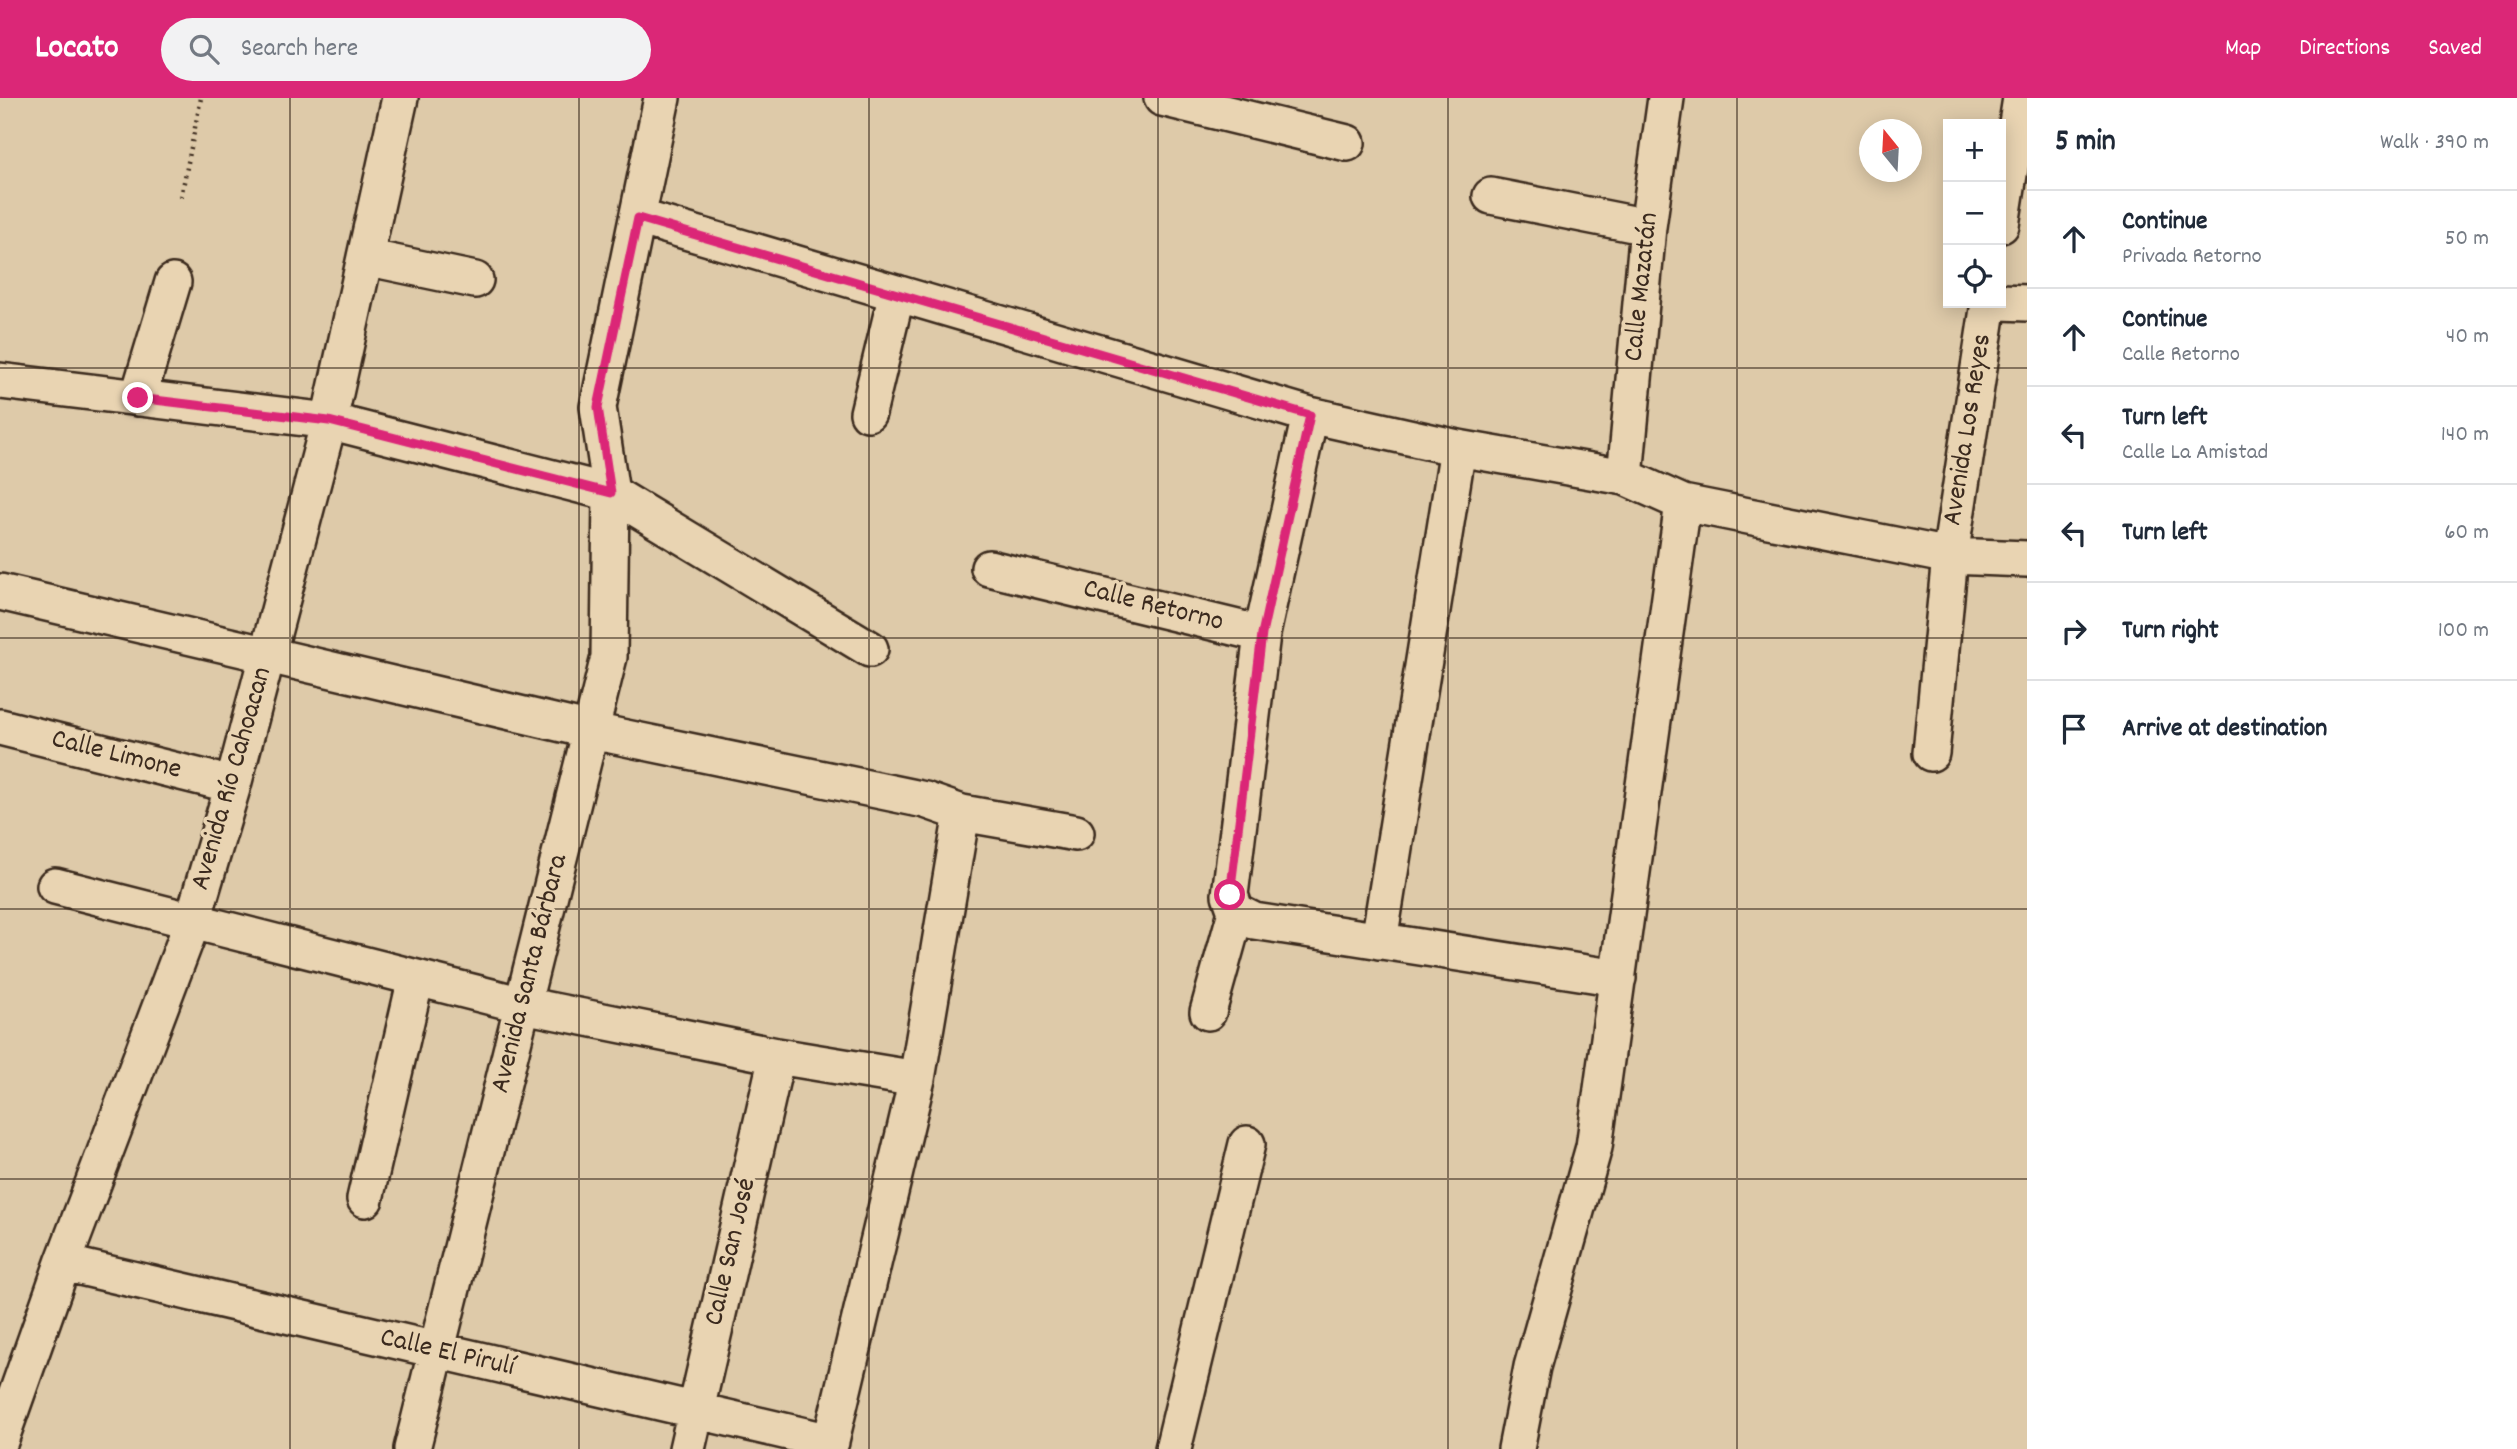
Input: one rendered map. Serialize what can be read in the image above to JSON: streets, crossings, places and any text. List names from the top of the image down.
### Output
{
  "streets": {
    "street": [
      "Calle Mazatán",
      "Avenida Los Reyes",
      "Calle Retorno",
      "Calle Limone",
      "Avenida Río Cahoacan",
      "Avenida Santa Bárbara",
      "Calle San José",
      "Calle El Pirulí"
    ]
  },
  "crossings": [
    ["Calle Limone", "Avenida Río Cahoacan"],
    ["Avenida Río Cahoacan", "Calle El Pirulí"],
    ["Avenida Santa Bárbara", "Calle El Pirulí"],
    ["Calle San José", "Calle El Pirulí"]
  ],
  "north": "top",
  "page": {
    "header": "Locato",
    "search": "Search here",
    "nav": ["Map", "Directions", "Saved"],
    "heading": ["5 min", "Walk · 390 m"],
    "map_buttons": ["+", "−"],
    "list": [
      ["Continue", "Privada Retorno", "50 m"],
      ["Continue", "Calle Retorno", "40 m"],
      ["Turn left", "Calle La Amistad", "140 m"],
      ["Turn left", "60 m"],
      ["Turn right", "100 m"],
      "Arrive at destination"
    ]
  }
}
